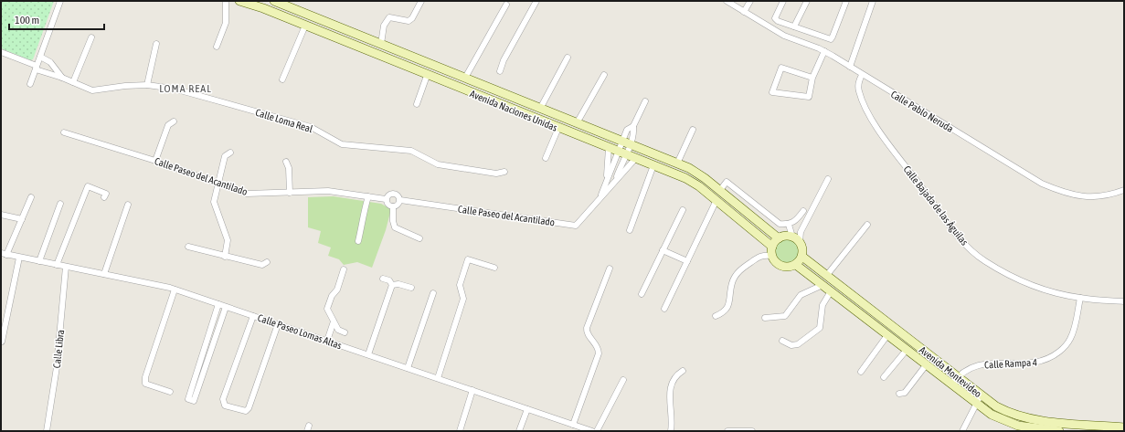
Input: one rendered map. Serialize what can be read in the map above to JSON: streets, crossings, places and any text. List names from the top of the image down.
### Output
{
  "streets": {
    "street": [
      "Avenida Naciones Unidas",
      "Calle Pablo Neruda",
      "Calle Loma Real",
      "Calle Paseo del Acantilado",
      "Calle Bajada de las Águilas",
      "Calle Paseo Lomas Altas",
      "Calle Libra",
      "Calle Rampa 4",
      "Avenida Montevideo"
    ]
  },
  "crossings": [
    ["Avenida Naciones Unidas", "Calle Paseo del Acantilado"],
    ["Avenida Naciones Unidas", "Avenida Montevideo"],
    ["Calle Pablo Neruda", "Calle Bajada de las Águilas"],
    ["Calle Bajada de las Águilas", "Calle Rampa 4"],
    ["Calle Paseo Lomas Altas", "Calle Libra"],
    ["Calle Rampa 4", "Avenida Montevideo"]
  ],
  "districts": ["LOMA REAL"],
  "scale_bar": "100 m"
}
